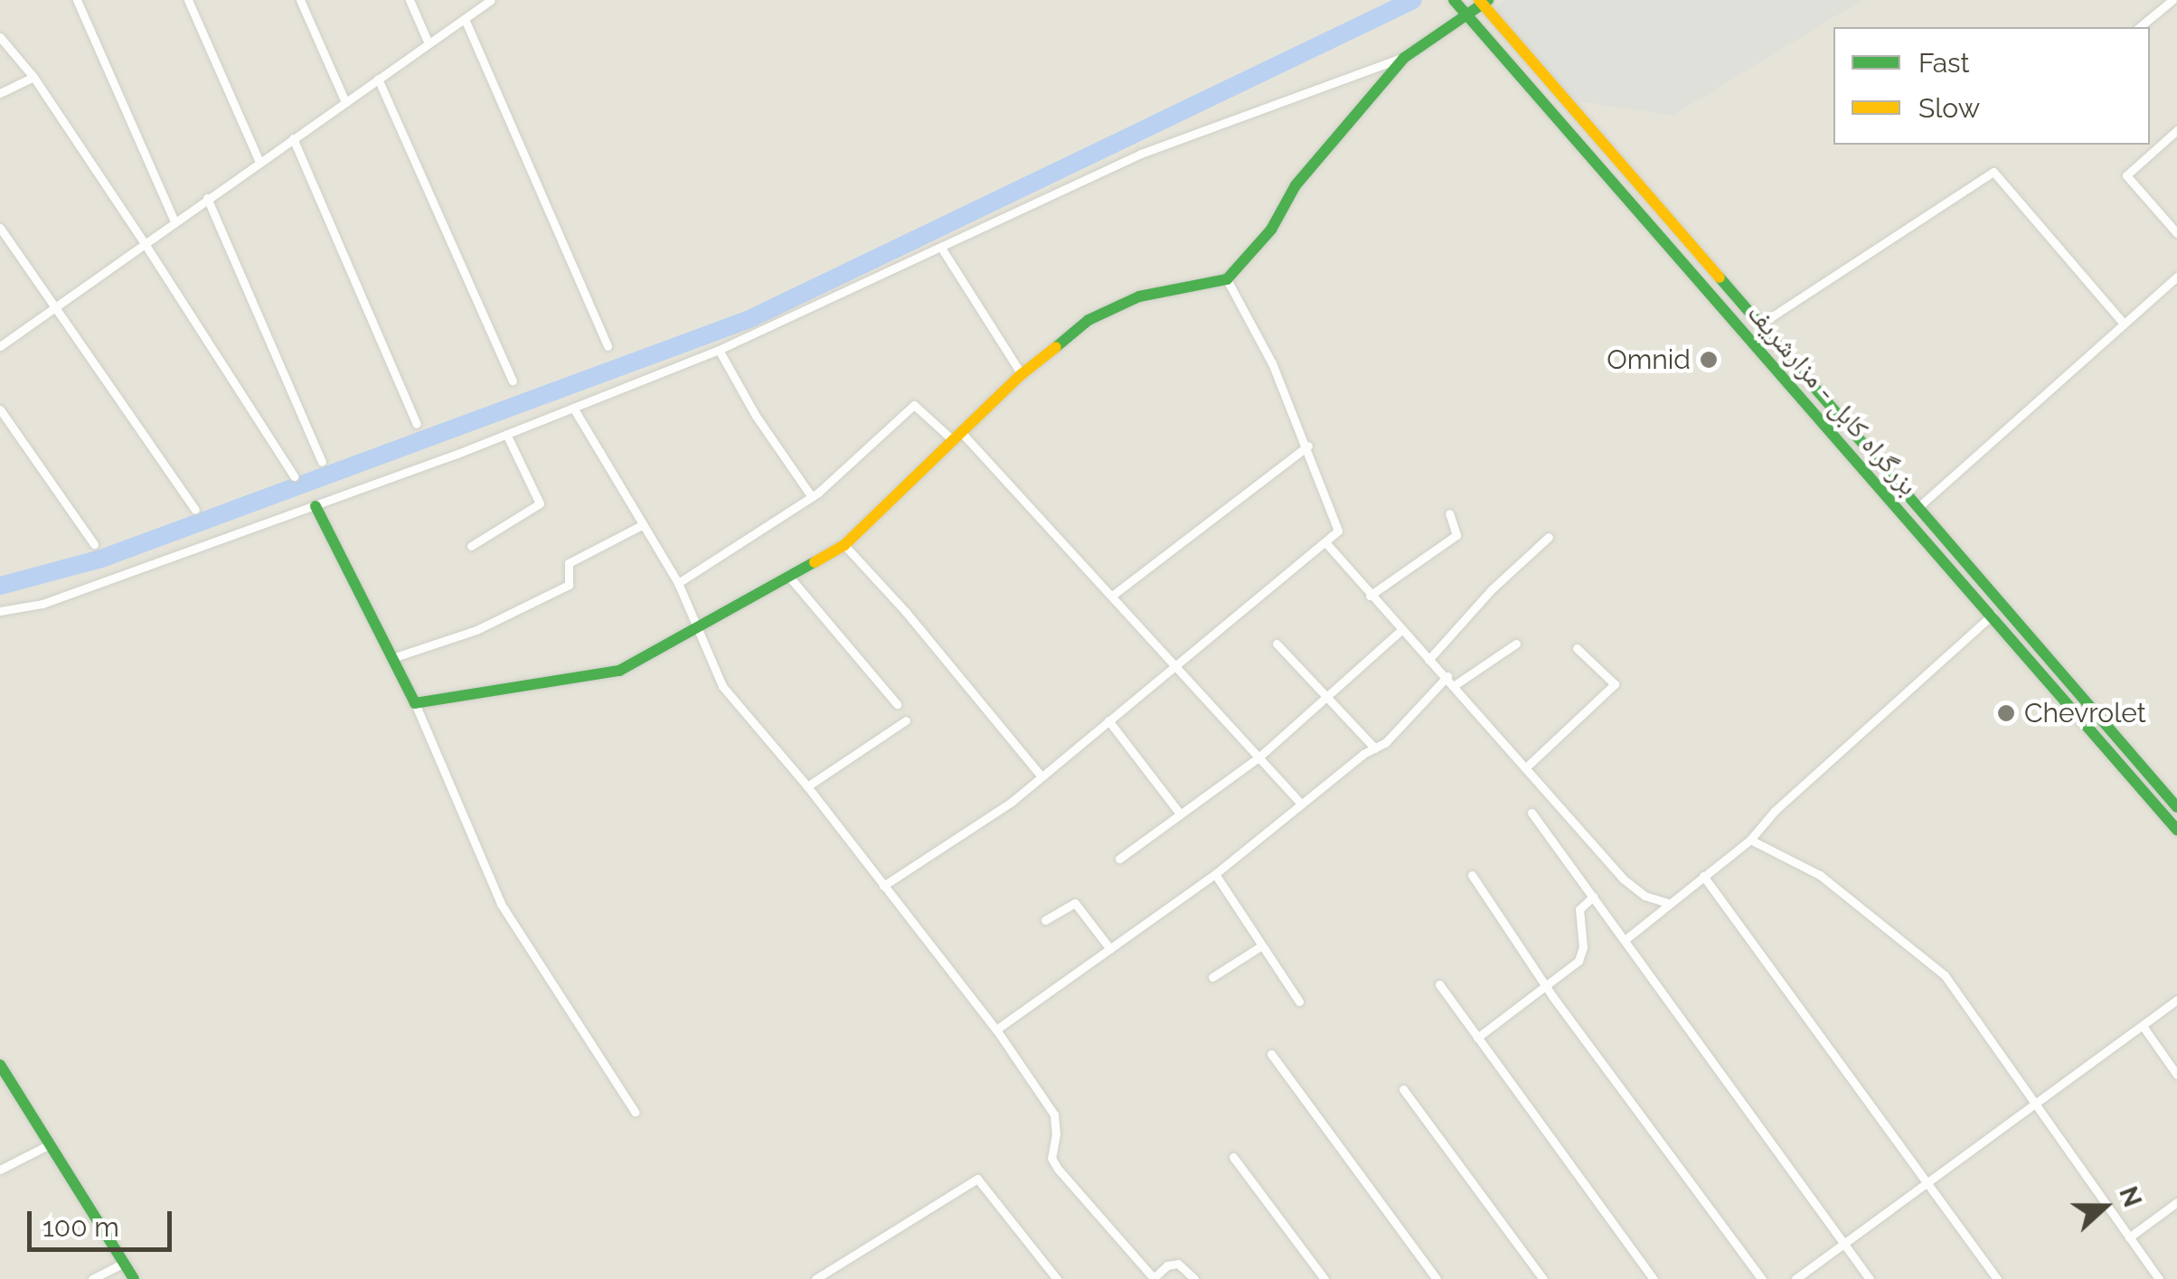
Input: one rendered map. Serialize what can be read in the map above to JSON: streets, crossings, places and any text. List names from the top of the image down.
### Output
{
  "streets": {
    "main road": ["بزرگراه کابل - مزارشریف"]
  },
  "places": ["Omnid", "Chevrolet"],
  "legend": ["Fast", "Slow"],
  "scale_bar": "100 m",
  "north": "right"
}
